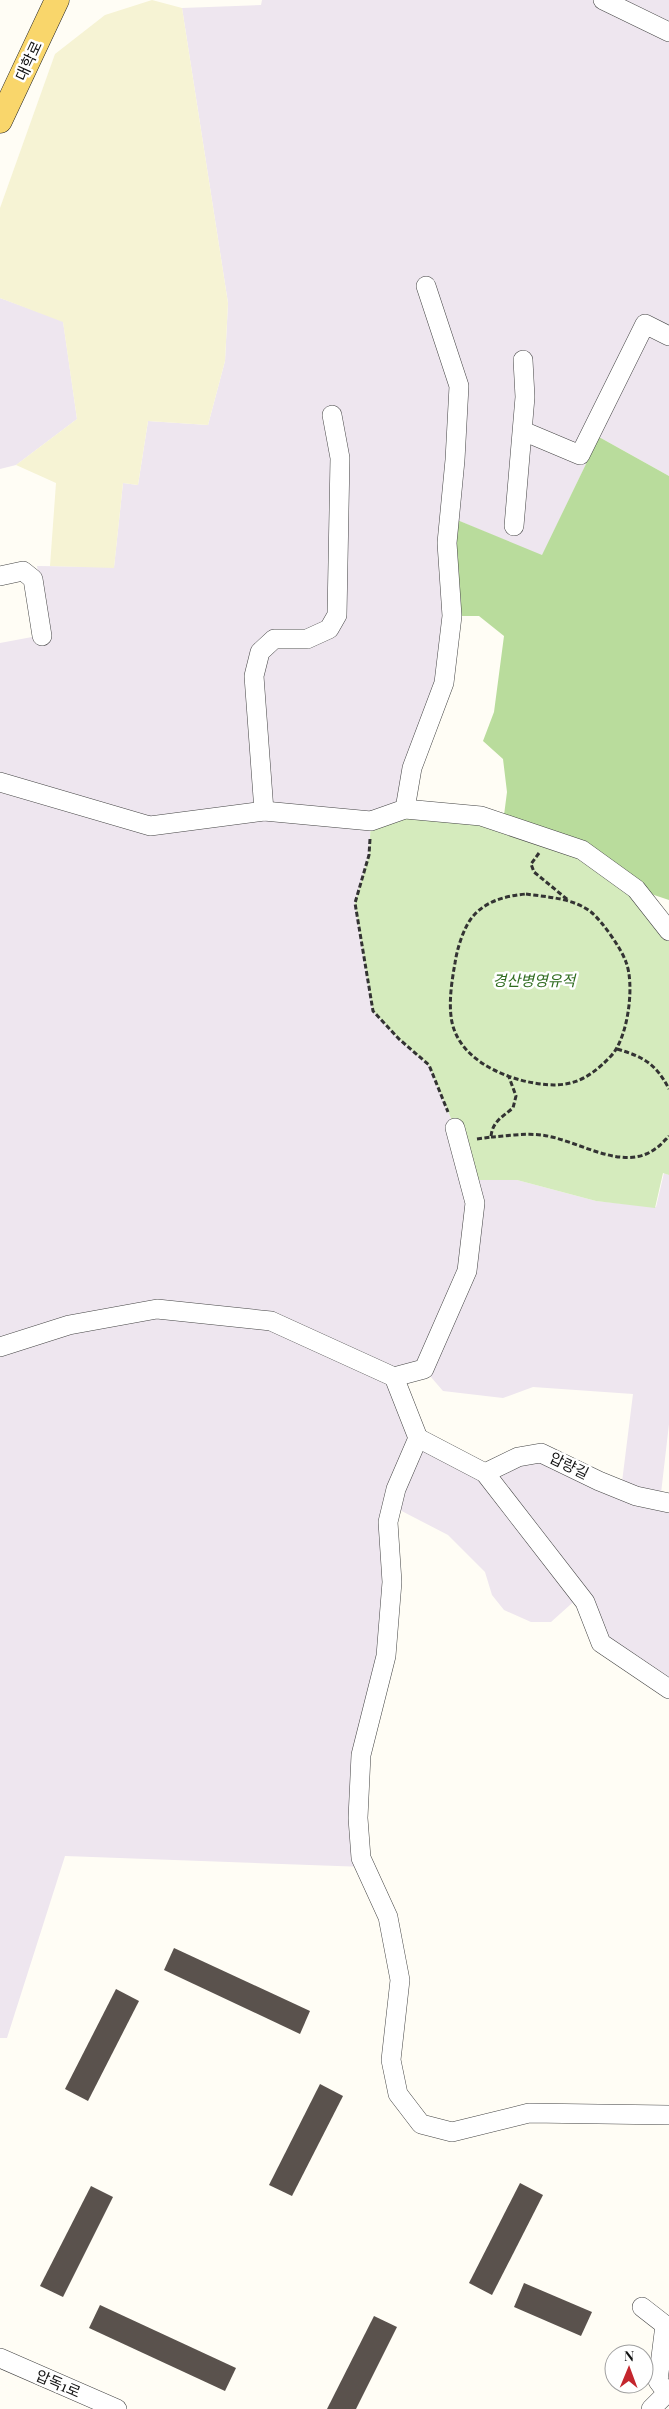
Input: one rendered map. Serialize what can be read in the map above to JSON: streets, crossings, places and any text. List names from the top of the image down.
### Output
{
  "streets": {
    "main road": ["대학로"],
    "street": ["압량길", "압독1로"]
  },
  "parks": ["경산병영유적"],
  "north": "top"
}
